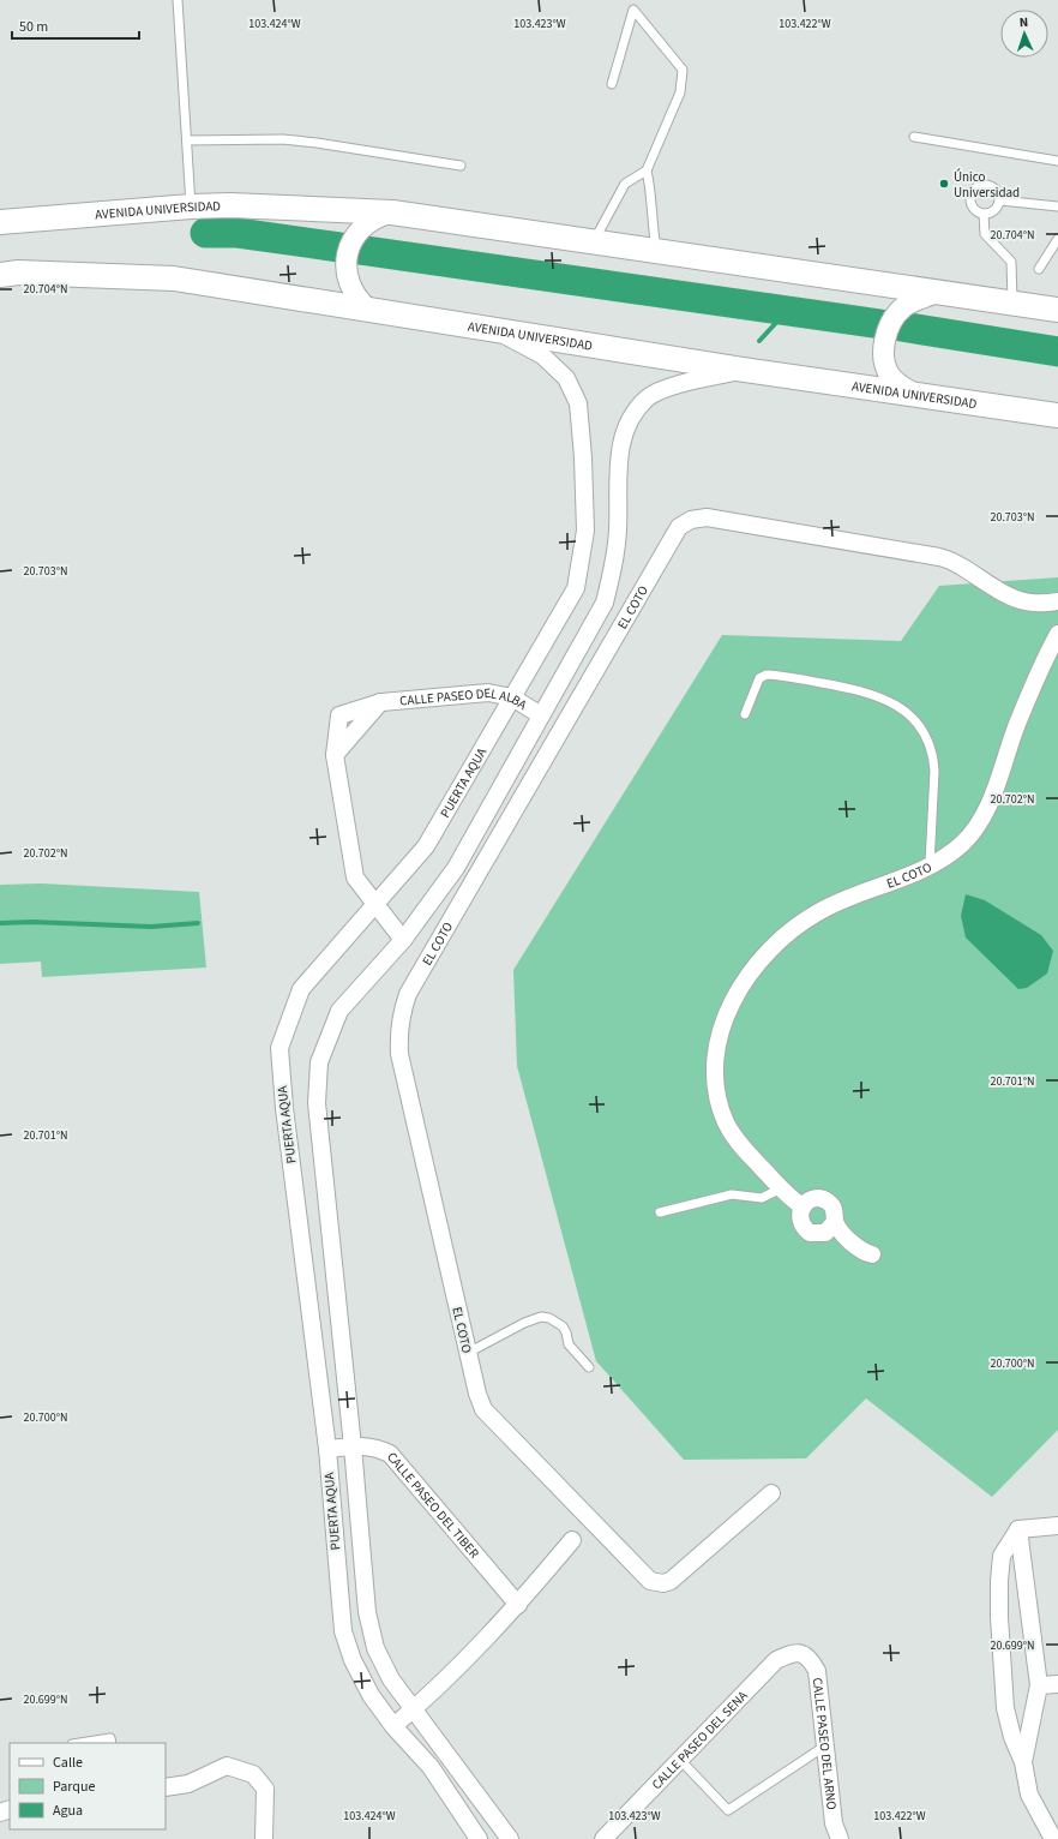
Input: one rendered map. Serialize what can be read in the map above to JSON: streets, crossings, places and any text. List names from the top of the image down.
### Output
{
  "streets": {
    "main road": ["AVENIDA UNIVERSIDAD"],
    "street": [
      "EL COTO",
      "CALLE PASEO DEL ALBA",
      "PUERTA AQUA",
      "CALLE PASEO DEL TIBER",
      "CALLE PASEO DEL SENA",
      "CALLE PASEO DEL ARNO"
    ]
  },
  "crossings": [
    ["AVENIDA UNIVERSIDAD", "PUERTA AQUA"],
    ["CALLE PASEO DEL ALBA", "PUERTA AQUA"],
    ["PUERTA AQUA", "CALLE PASEO DEL TIBER"],
    ["CALLE PASEO DEL SENA", "CALLE PASEO DEL ARNO"]
  ],
  "places": ["Único Universidad"],
  "legend": ["Calle", "Parque", "Agua"],
  "scale_bar": "50 m",
  "north": "top",
  "coordinates": [
    "103.424°W",
    "103.423°W",
    "103.422°W",
    "20.704°N",
    "20.703°N",
    "20.702°N",
    "20.701°N",
    "20.700°N",
    "20.699°N"
  ]
}
